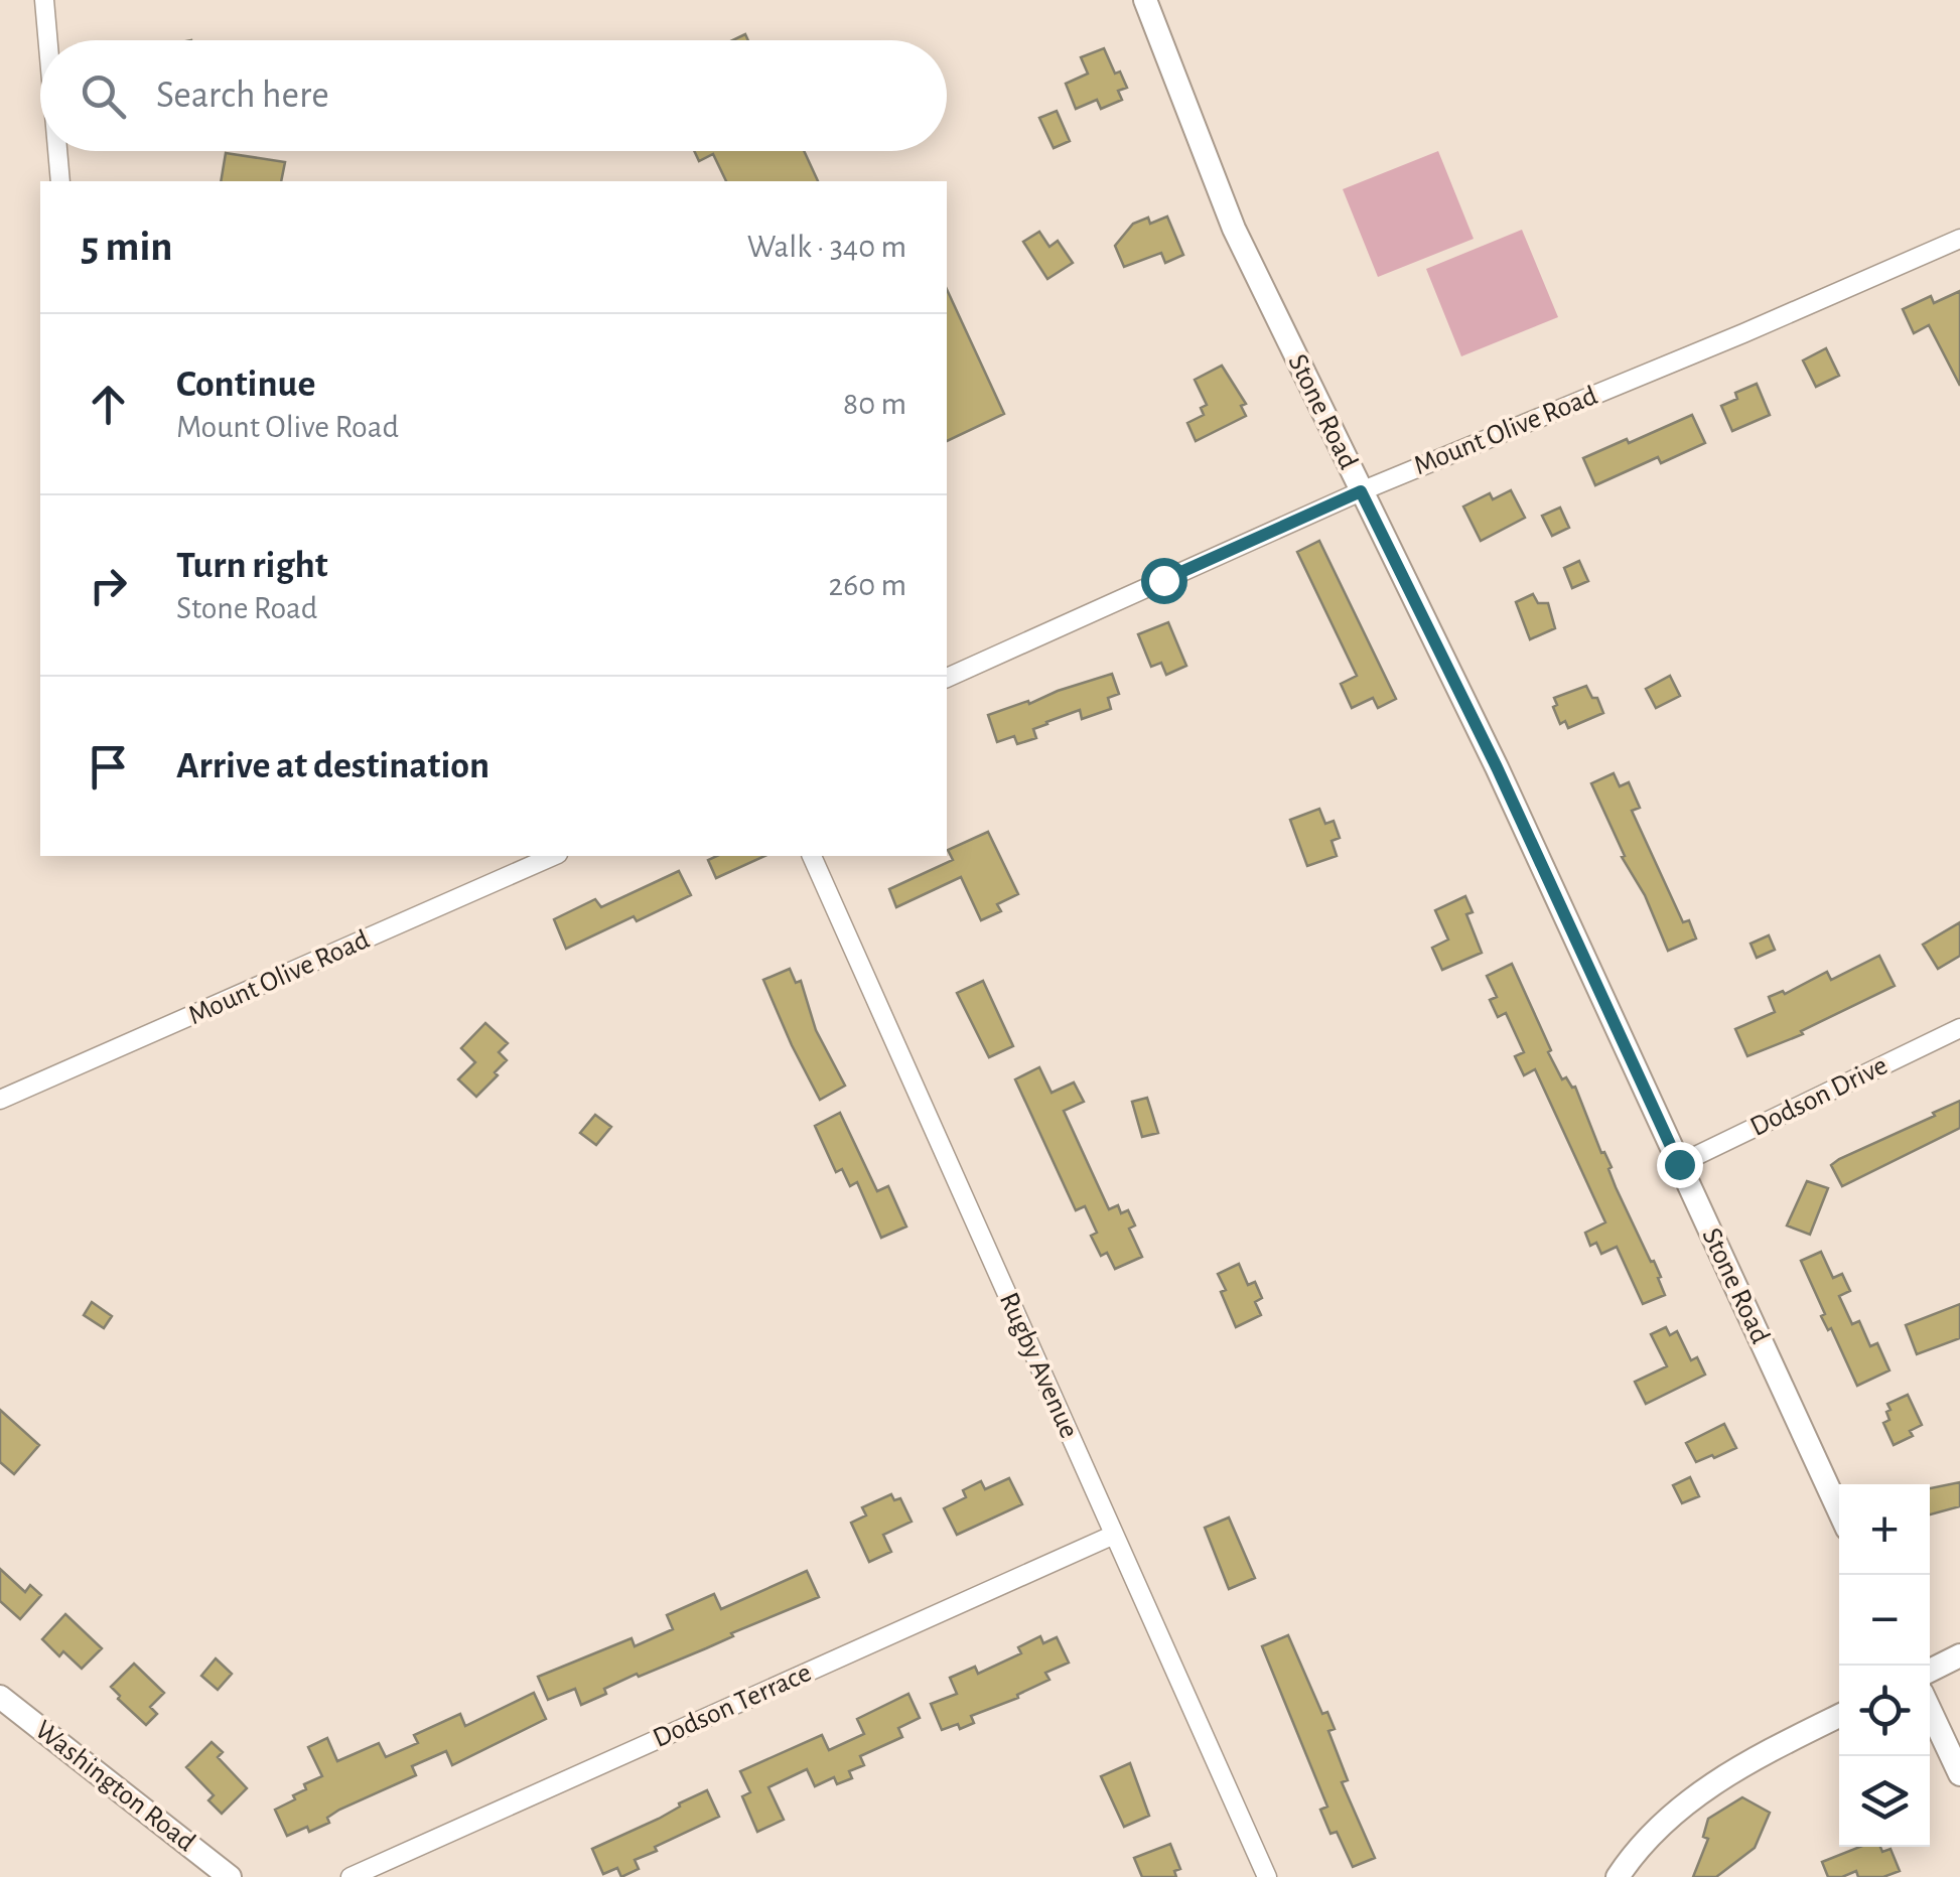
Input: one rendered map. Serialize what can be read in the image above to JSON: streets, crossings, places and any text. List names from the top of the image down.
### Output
{
  "streets": {
    "street": [
      "Stone Road",
      "Mount Olive Road",
      "Dodson Drive",
      "Rugby Avenue",
      "Dodson Terrace",
      "Washington Road"
    ]
  },
  "crossings": [
    ["Stone Road", "Mount Olive Road"],
    ["Stone Road", "Dodson Drive"],
    ["Rugby Avenue", "Dodson Terrace"]
  ],
  "page": {
    "search": "Search here",
    "heading": ["5 min", "Walk · 340 m"],
    "list": [
      ["Continue", "Mount Olive Road", "80 m"],
      ["Turn right", "Stone Road", "260 m"],
      "Arrive at destination"
    ],
    "map_buttons": ["+", "−"]
  }
}
